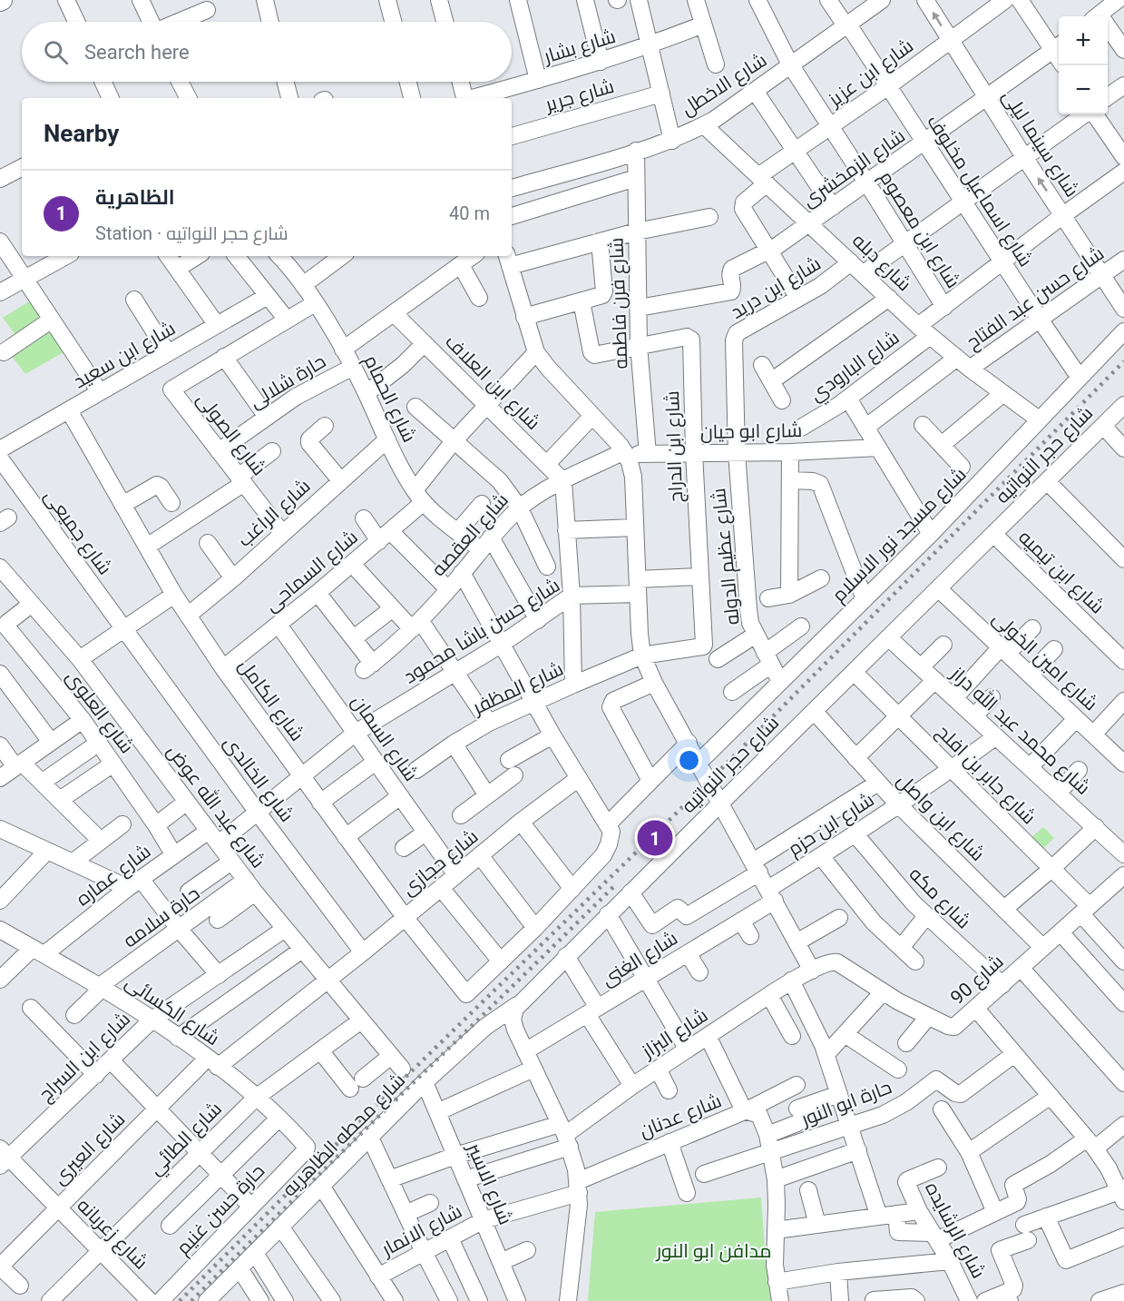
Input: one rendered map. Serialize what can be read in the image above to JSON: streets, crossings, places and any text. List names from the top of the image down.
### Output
{
  "streets": {
    "street": [
      "شارع بشار",
      "شارع ابن عزيز",
      "شارع الاخطل",
      "شارع جرير",
      "شارع سينما ليلى",
      "شارع الزمخشرى",
      "شارع اسماعيل مخلوف",
      "شارع ابن معصوم",
      "شارع دبله",
      "شارع ابن دريد",
      "شارع حسن عبد الفتاح",
      "شارع فرن فاطمه",
      "شارع ابن سعيد",
      "شارع البارودي",
      "حارة شلالى",
      "شارع ابن العلاف",
      "شارع الحمام",
      "شارع ابو حيان",
      "شارع الصولى",
      "شارع ابن الدراج",
      "شارع حجر النواتيه",
      "شارع الراغب",
      "شارع جميعى",
      "شارع العقصه",
      "شارع مسجد نور الاسلام",
      "شارع عظيم الدوله",
      "شارع السماحى",
      "شارع ابن تيميه",
      "شارع حسن باشا محمود",
      "شارع امين الخولى",
      "شارع المظفر",
      "شارع الكامل",
      "شارع العلوى",
      "شارع محمد عبد الله دراز",
      "شارع السمان",
      "شارع جابر بن افلح",
      "شارع الخالدى",
      "شارع عبد الله عوض",
      "شارع ابن واصل",
      "شارع ابن حزم",
      "شارع حجازى",
      "شارع عماره",
      "شارع مكه",
      "حارة سلامه",
      "شارع الغنى",
      "شارع 90",
      "شارع الكسائى",
      "شارع البزاز",
      "شارع ابن السراج",
      "حارة ابو النور",
      "شارع عدنان",
      "شارع محطه الظاهريه",
      "شارع الطائي",
      "شارع العيرى",
      "شارع الاسير",
      "حارة حسن غنيم",
      "شارع الانمار",
      "شارع الرشايده",
      "شارع زعربانه"
    ]
  },
  "crossings": [
    ["شارع ابن عزيز", "شارع سينما ليلى"],
    ["شارع ابن عزيز", "شارع الزمخشرى"],
    ["شارع ابن عزيز", "شارع اسماعيل مخلوف"],
    ["شارع ابن عزيز", "شارع ابن معصوم"],
    ["شارع ابن عزيز", "شارع دبله"],
    ["شارع الاخطل", "شارع اسماعيل مخلوف"],
    ["شارع الاخطل", "شارع ابن معصوم"],
    ["شارع الاخطل", "شارع دبله"],
    ["شارع الاخطل", "شارع فرن فاطمه"],
    ["شارع سينما ليلى", "شارع الزمخشرى"],
    ["شارع سينما ليلى", "شارع حسن عبد الفتاح"],
    ["شارع سينما ليلى", "شارع البارودي"],
    ["شارع الزمخشرى", "شارع اسماعيل مخلوف"],
    ["شارع الزمخشرى", "شارع ابن معصوم"],
    ["شارع الزمخشرى", "شارع دبله"],
    ["شارع الزمخشرى", "شارع فرن فاطمه"],
    ["شارع اسماعيل مخلوف", "شارع حسن عبد الفتاح"],
    ["شارع اسماعيل مخلوف", "شارع البارودي"],
    ["شارع اسماعيل مخلوف", "شارع مسجد نور الاسلام"],
    ["شارع ابن معصوم", "شارع البارودي"],
    ["شارع دبله", "شارع ابن دريد"],
    ["شارع دبله", "شارع حسن عبد الفتاح"],
    ["شارع دبله", "شارع البارودي"],
    ["شارع دبله", "شارع مسجد نور الاسلام"],
    ["شارع ابن دريد", "شارع ابو حيان"],
    ["شارع ابن دريد", "شارع عظيم الدوله"],
    ["شارع فرن فاطمه", "شارع ابو حيان"],
    ["شارع فرن فاطمه", "شارع ابن الدراج"],
    ["شارع ابن سعيد", "شارع الكامل"],
    ["حارة شلالى", "شارع الحمام"],
    ["حارة شلالى", "شارع الصولى"],
    ["شارع ابن العلاف", "شارع العقصه"],
    ["شارع ابن العلاف", "شارع السماحى"],
    ["شارع الحمام", "شارع الراغب"],
    ["شارع الحمام", "شارع العقصه"],
    ["شارع الحمام", "شارع السماحى"],
    ["شارع ابو حيان", "شارع ابن الدراج"],
    ["شارع ابو حيان", "شارع العقصه"],
    ["شارع ابو حيان", "شارع عظيم الدوله"],
    ["شارع الصولى", "شارع الراغب"],
    ["شارع ابن الدراج", "شارع حسن باشا محمود"],
    ["شارع ابن الدراج", "شارع المظفر"],
    ["شارع حجر النواتيه", "شارع ابن تيميه"],
    ["شارع حجر النواتيه", "شارع امين الخولى"],
    ["شارع حجر النواتيه", "شارع محمد عبد الله دراز"],
    ["شارع حجر النواتيه", "شارع جابر بن افلح"],
    ["شارع حجر النواتيه", "شارع ابن واصل"],
    ["شارع حجر النواتيه", "شارع محطه الظاهريه"],
    ["شارع الراغب", "شارع الكامل"],
    ["شارع جميعى", "شارع الخالدى"],
    ["شارع مسجد نور الاسلام", "شارع عظيم الدوله"],
    ["شارع السماحى", "شارع الكامل"],
    ["شارع السماحى", "شارع السمان"],
    ["شارع حسن باشا محمود", "شارع الكامل"],
    ["شارع حسن باشا محمود", "شارع السمان"],
    ["شارع حسن باشا محمود", "شارع عماره"],
    ["شارع الكامل", "شارع حجازى"],
    ["شارع الكامل", "شارع عماره"],
    ["شارع العلوى", "شارع عبد الله عوض"],
    ["شارع العلوى", "شارع عماره"],
    ["شارع محمد عبد الله دراز", "شارع ابن حزم"],
    ["شارع السمان", "شارع حجازى"],
    ["شارع جابر بن افلح", "شارع ابن حزم"],
    ["شارع جابر بن افلح", "شارع 90"],
    ["شارع الخالدى", "شارع حجازى"],
    ["شارع الخالدى", "شارع عماره"],
    ["شارع عبد الله عوض", "شارع حجازى"],
    ["شارع عبد الله عوض", "شارع عماره"],
    ["شارع عبد الله عوض", "حارة سلامه"],
    ["شارع عبد الله عوض", "شارع ابن السراج"],
    ["شارع عبد الله عوض", "شارع الطائي"],
    ["شارع ابن واصل", "شارع ابن حزم"],
    ["شارع ابن واصل", "شارع 90"],
    ["شارع ابن حزم", "شارع مكه"],
    ["شارع ابن حزم", "شارع الغنى"],
    ["شارع حجازى", "شارع الكسائى"],
    ["شارع حجازى", "شارع العيرى"],
    ["شارع عماره", "شارع الكسائى"],
    ["شارع مكه", "شارع 90"],
    ["حارة سلامه", "شارع الكسائى"],
    ["شارع 90", "شارع البزاز"],
    ["شارع الكسائى", "شارع ابن السراج"],
    ["شارع الكسائى", "شارع الطائي"],
    ["شارع الكسائى", "شارع العيرى"],
    ["شارع الكسائى", "حارة حسن غنيم"],
    ["شارع ابن السراج", "شارع زعربانه"],
    ["شارع عدنان", "شارع الانمار"],
    ["شارع محطه الظاهريه", "شارع الاسير"],
    ["شارع الطائي", "شارع زعربانه"],
    ["شارع العيرى", "شارع زعربانه"],
    ["شارع الاسير", "شارع الانمار"]
  ],
  "parks": ["مدافن ابو النور"],
  "page": {
    "map_buttons": ["+", "−"],
    "search": "Search here",
    "heading": "Nearby",
    "list": [
      {
        "mark": "1",
        "name": "الظاهرية",
        "note": "Station · شارع حجر النواتيه",
        "value": "40 m"
      }
    ],
    "pins": "1"
  }
}
